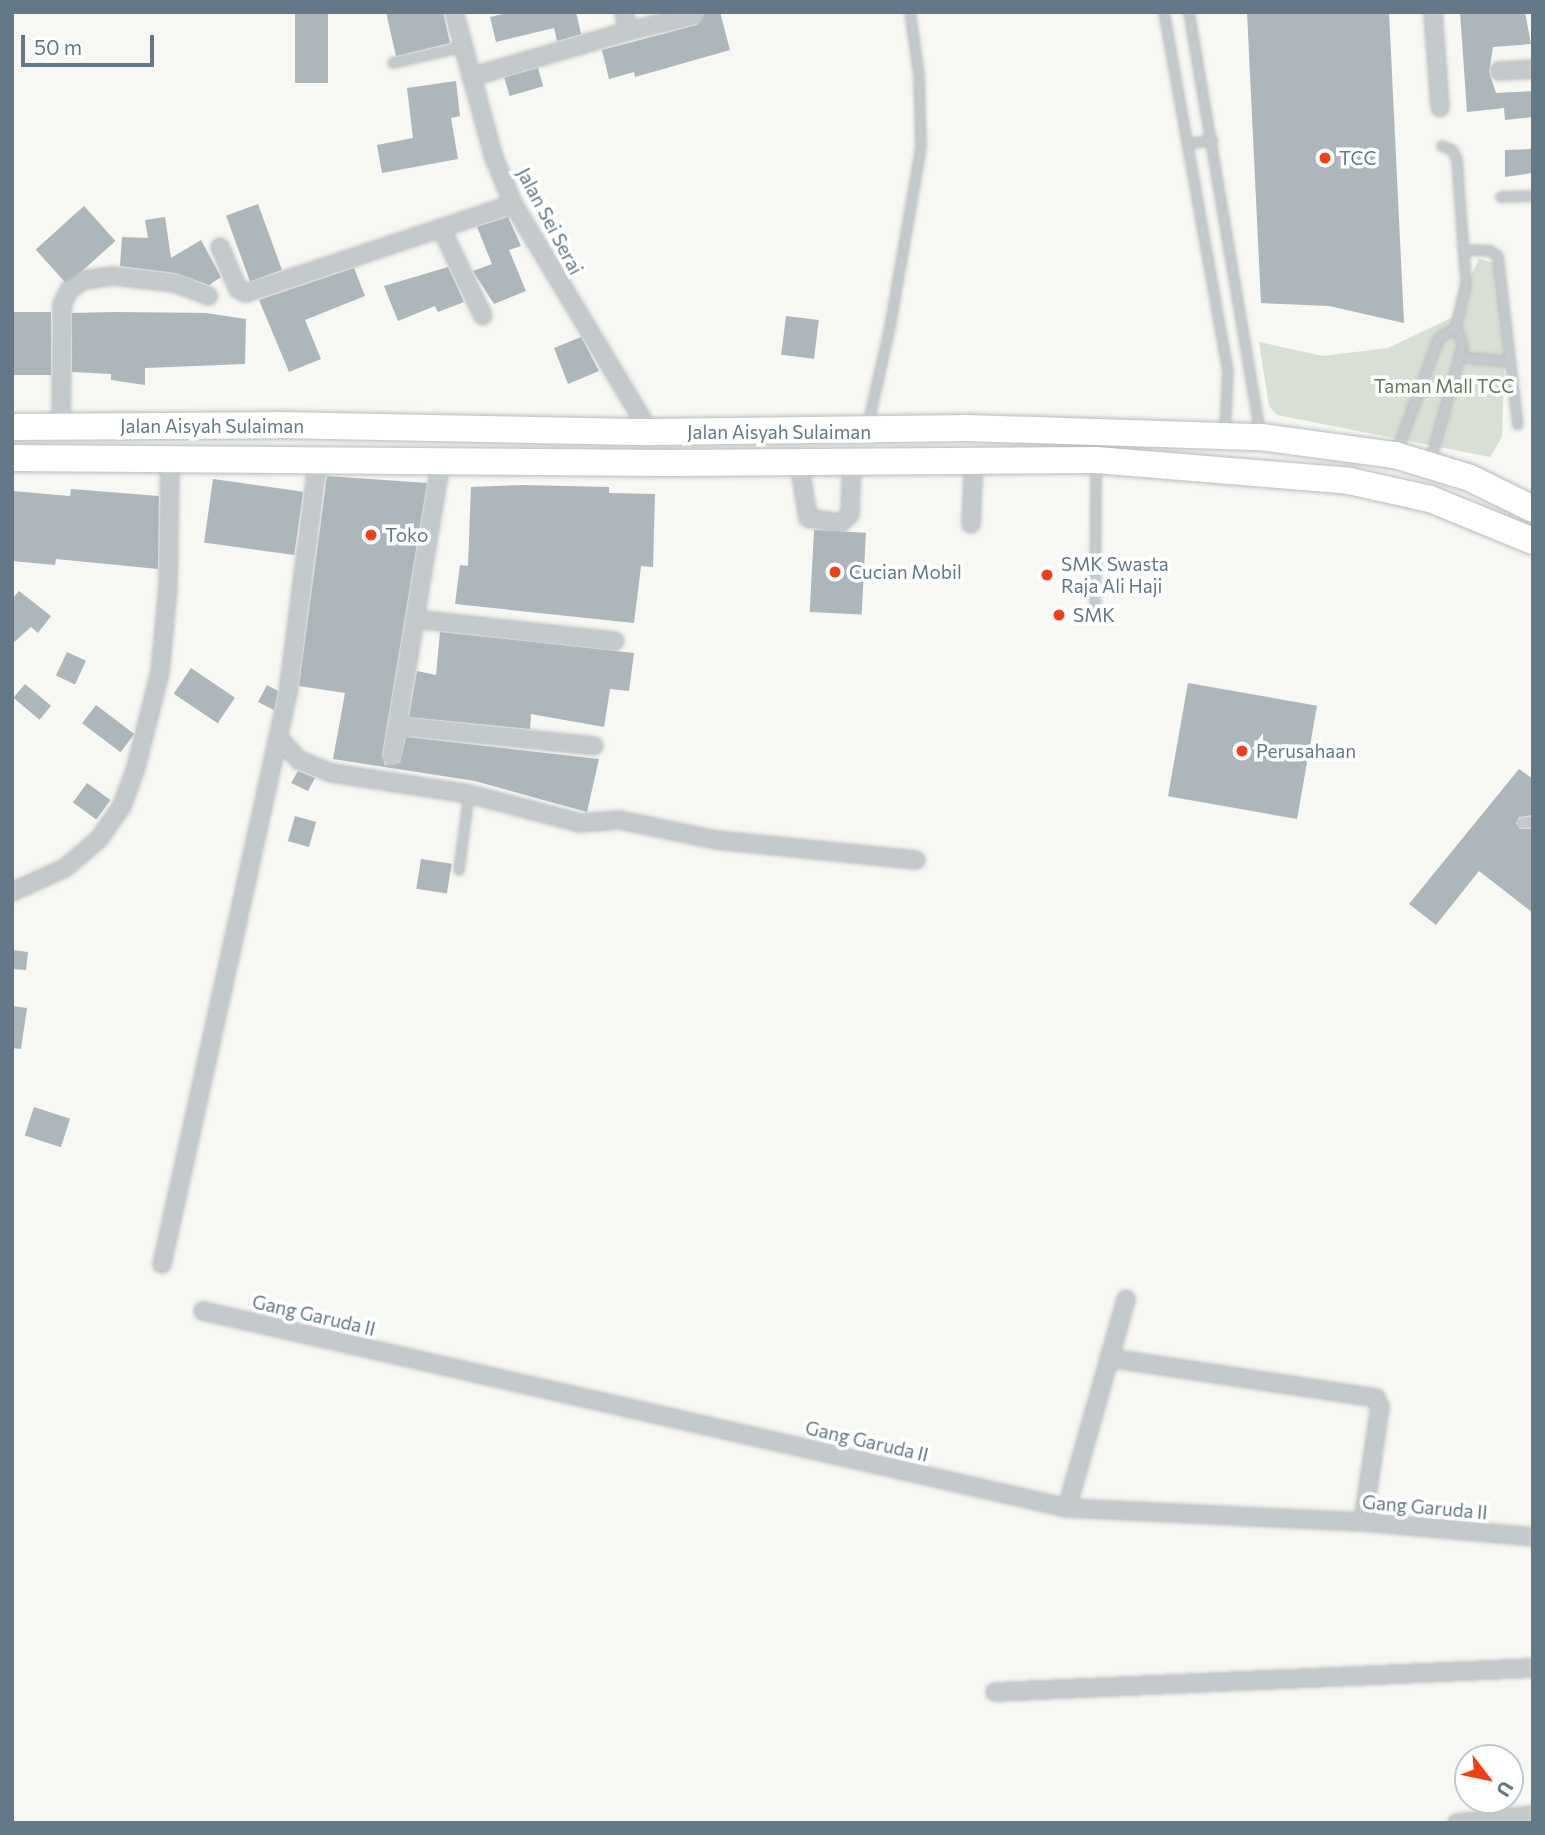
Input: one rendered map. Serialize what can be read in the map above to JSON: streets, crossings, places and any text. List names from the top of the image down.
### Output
{
  "streets": {
    "highway": ["Jalan Aisyah Sulaiman"],
    "street": ["Jalan Sei Serai", "Gang Garuda II"]
  },
  "crossings": [
    ["Jalan Sei Serai", "Jalan Aisyah Sulaiman"]
  ],
  "parks": ["Taman Mall TCC"],
  "places": [
    "TCC",
    "Toko",
    "Cucian Mobil",
    "SMK Swasta Raja Ali Haji",
    "SMK",
    "Perusahaan"
  ],
  "scale_bar": "50 m",
  "north": "bottom right"
}
